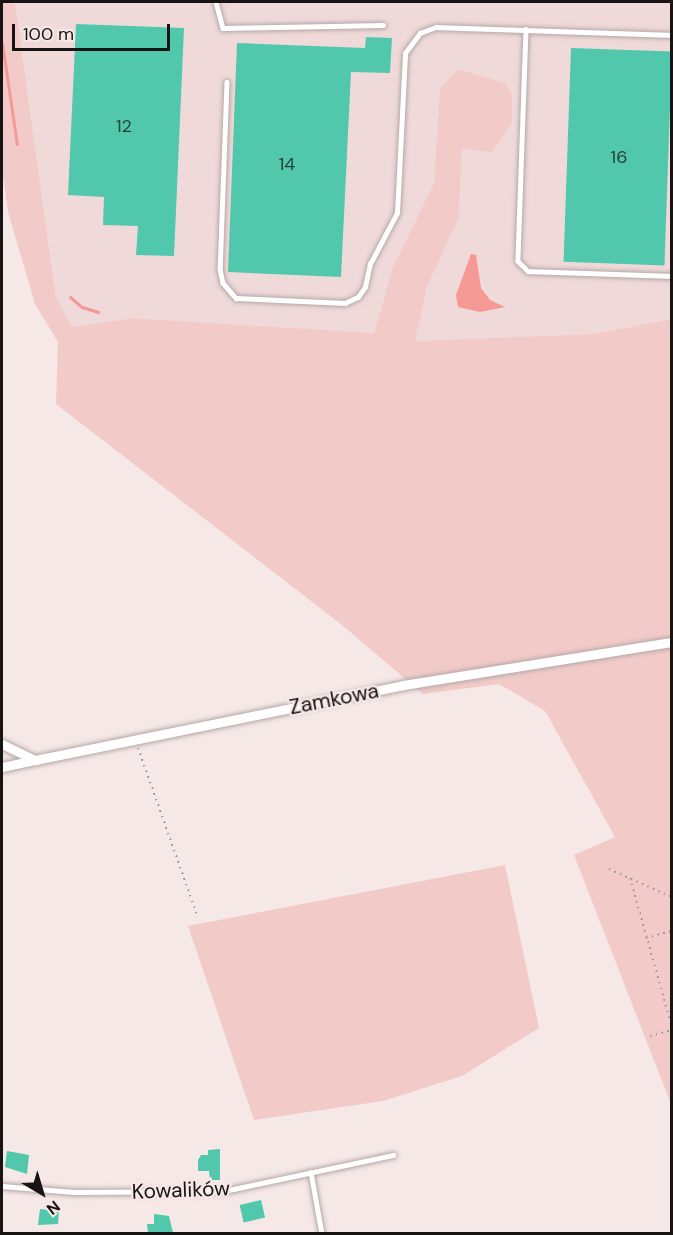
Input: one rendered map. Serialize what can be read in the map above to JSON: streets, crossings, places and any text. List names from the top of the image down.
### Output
{
  "streets": {
    "street": ["Zamkowa"],
    "lane": ["Kowalików"]
  },
  "house_numbers": ["12", "16", "14"],
  "scale_bar": "100 m",
  "north": "bottom right"
}
